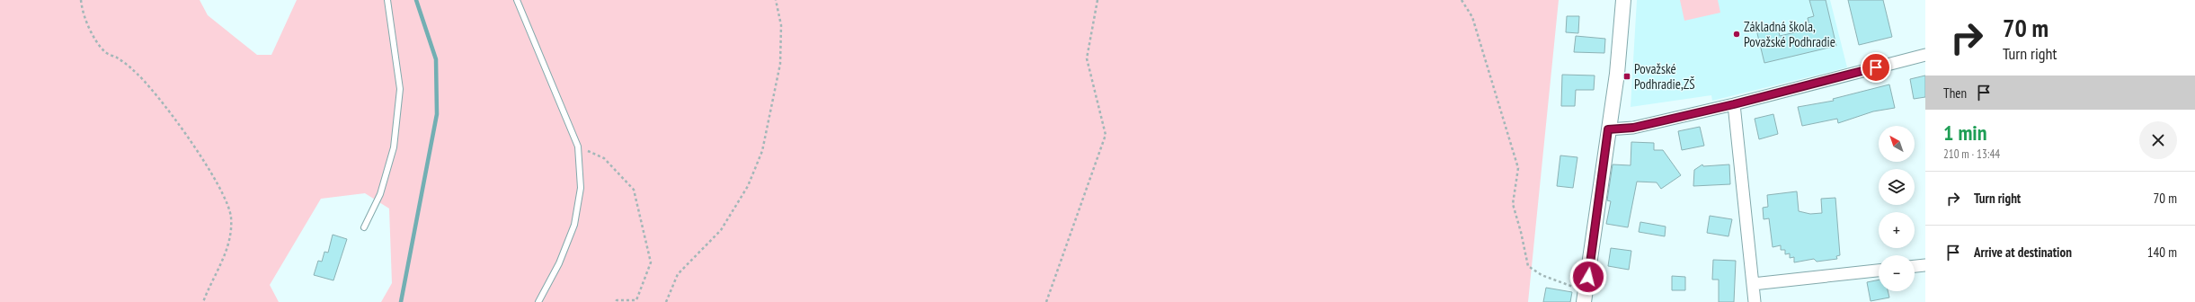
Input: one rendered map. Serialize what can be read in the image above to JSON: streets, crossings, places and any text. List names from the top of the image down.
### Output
{
  "places": {
    "other": ["Základná škola, Považské Podhradie"],
    "transit": ["Považské Podhradie,ZŠ"]
  },
  "north": "top left",
  "page": {
    "turn": ["70 m", "Turn right"],
    "then": "Then",
    "heading": ["1 min", "210 m · 13:44"],
    "map_buttons": ["+", "−"],
    "list": [
      {
        "name": "Turn right",
        "value": "70 m"
      },
      {
        "name": "Arrive at destination",
        "value": "140 m"
      }
    ]
  }
}
